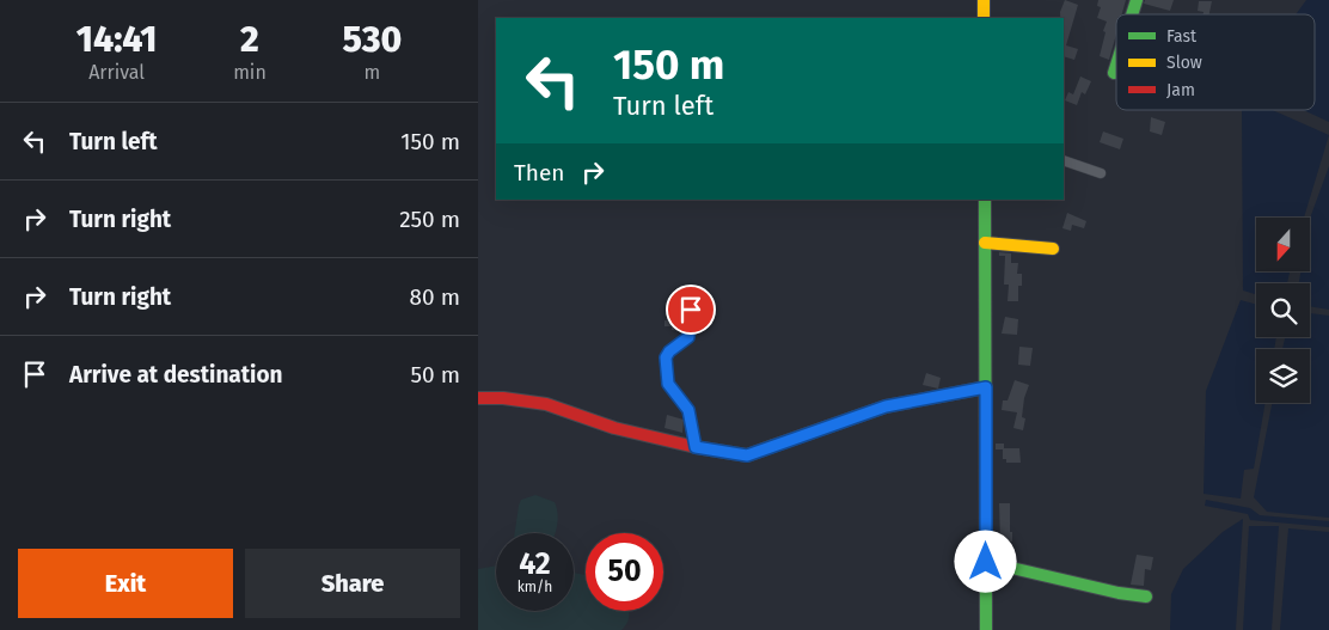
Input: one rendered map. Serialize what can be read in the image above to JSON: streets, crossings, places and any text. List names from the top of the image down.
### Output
{
  "legend": ["Fast", "Slow", "Jam"],
  "north": "bottom",
  "page": {
    "eta": [
      "14:41",
      "Arrival",
      "2",
      "min",
      "530",
      "m"
    ],
    "turn": ["150 m", "Turn left"],
    "list": [
      {
        "name": "Turn left",
        "value": "150 m"
      },
      {
        "name": "Turn right",
        "value": "250 m"
      },
      {
        "name": "Turn right",
        "value": "80 m"
      },
      {
        "name": "Arrive at destination",
        "value": "50 m"
      }
    ],
    "then": "Then",
    "speed": "42 km/h",
    "limit": "50",
    "buttons": ["Exit", "Share"]
  }
}
